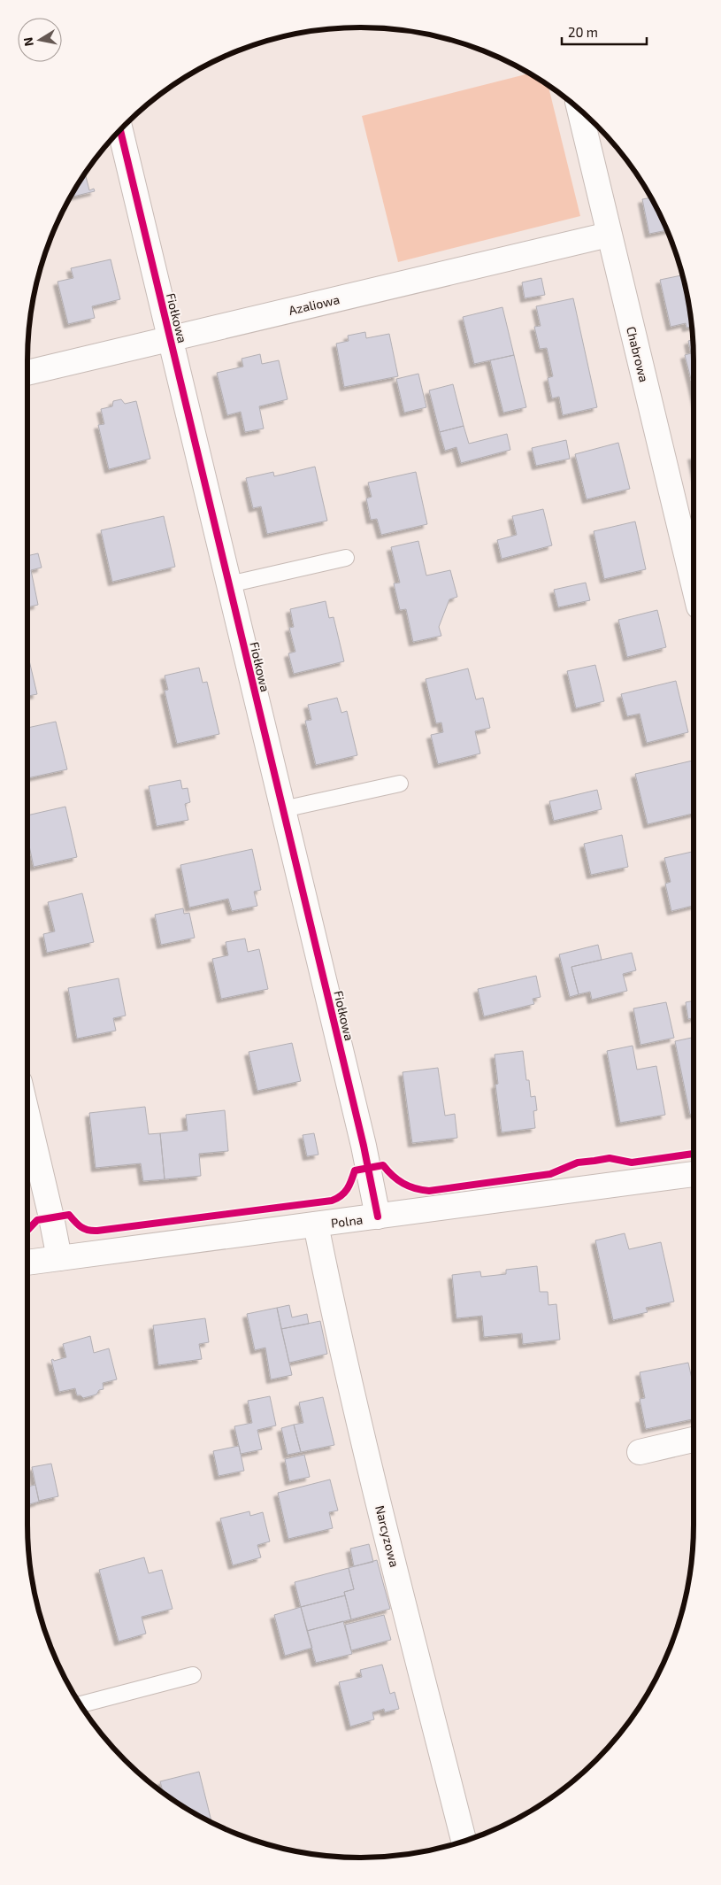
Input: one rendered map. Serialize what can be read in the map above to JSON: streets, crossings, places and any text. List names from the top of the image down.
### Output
{
  "streets": {
    "street": [
      "Azaliowa",
      "Fiołkowa",
      "Chabrowa",
      "Polna",
      "Narcyzowa"
    ]
  },
  "crossings": [
    ["Azaliowa", "Fiołkowa"],
    ["Azaliowa", "Chabrowa"],
    ["Fiołkowa", "Polna"],
    ["Polna", "Narcyzowa"]
  ],
  "scale_bar": "20 m",
  "north": "left"
}
